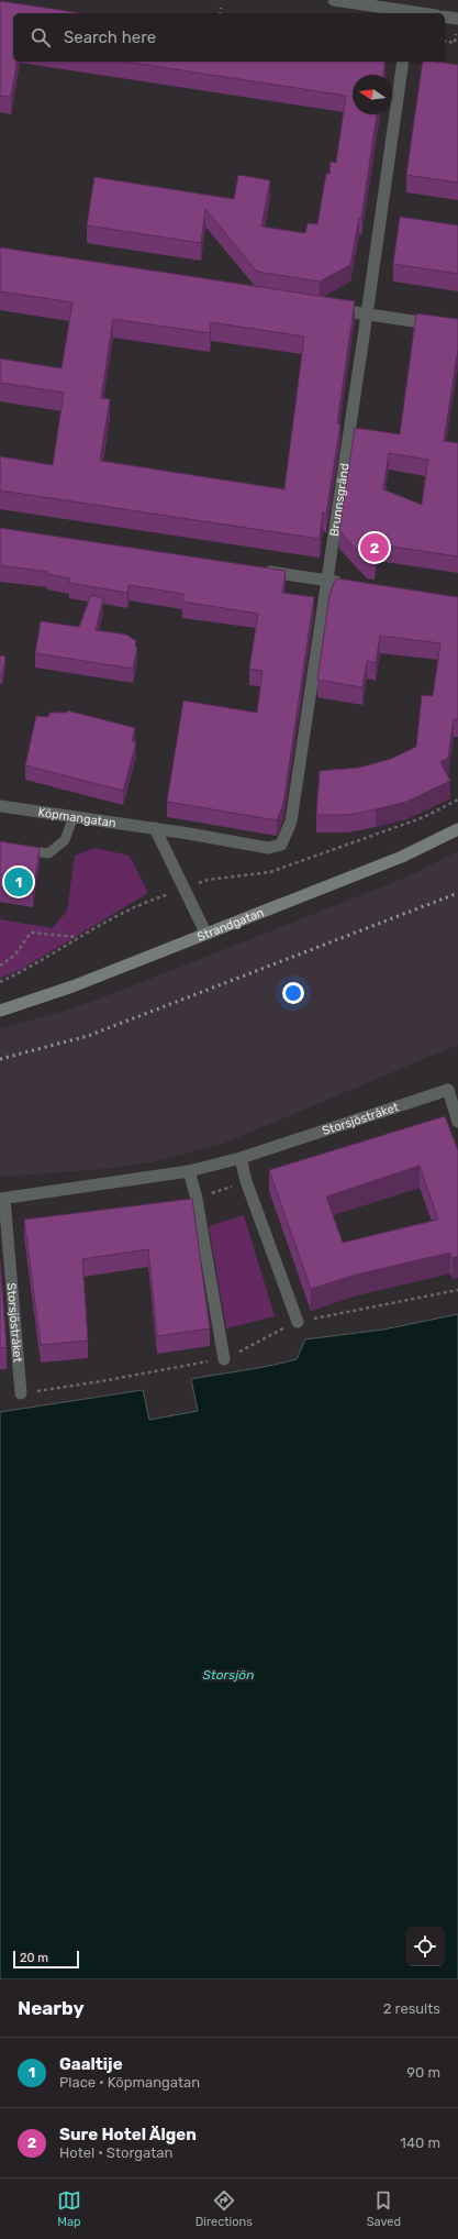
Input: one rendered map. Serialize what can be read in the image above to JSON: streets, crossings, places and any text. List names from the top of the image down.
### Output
{
  "streets": {
    "main road": ["Strandgatan"],
    "street": ["Brunnsgränd", "Köpmangatan", "Storsjöstråket"]
  },
  "crossings": [
    ["Brunnsgränd", "Köpmangatan"]
  ],
  "water": ["Storsjön"],
  "scale_bar": "20 m",
  "north": "left",
  "page": {
    "search": "Search here",
    "pins": ["2", "1"],
    "scale": "20 m",
    "heading": ["Nearby", "2 results"],
    "list": [
      {
        "mark": "1",
        "name": "Gaaltije",
        "note": "Place · Köpmangatan",
        "value": "90 m"
      },
      {
        "mark": "2",
        "name": "Sure Hotel Älgen",
        "note": "Hotel · Storgatan",
        "value": "140 m"
      }
    ],
    "nav": ["Map", "Directions", "Saved"]
  }
}
